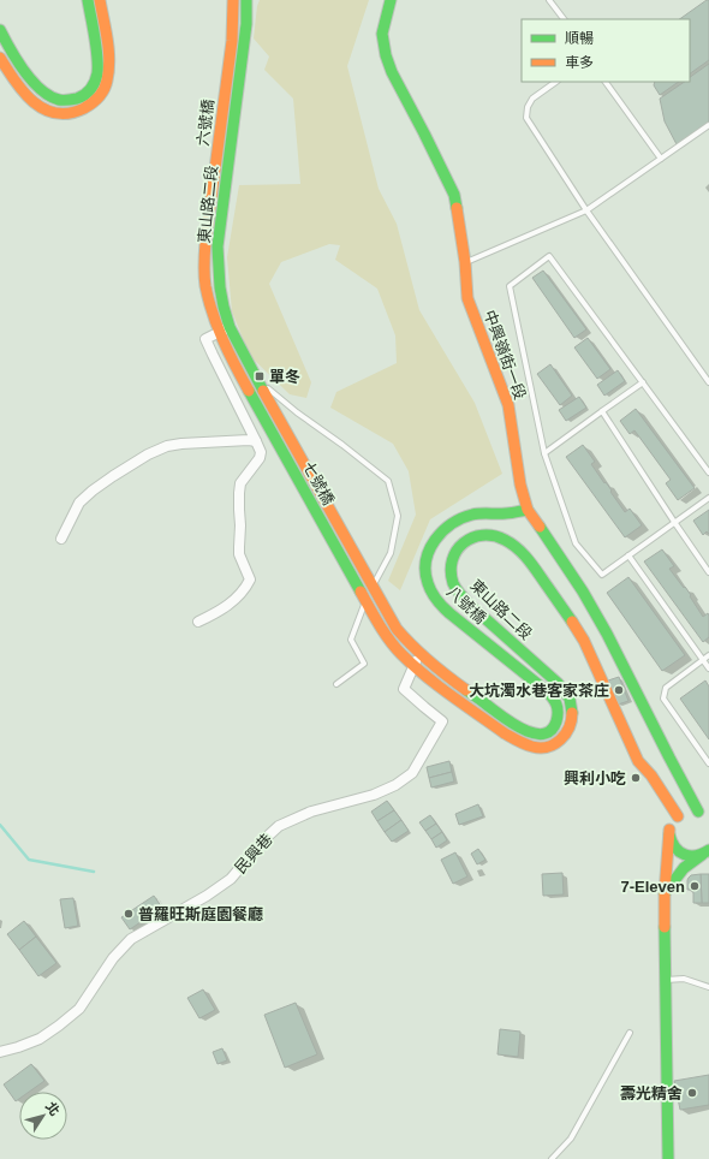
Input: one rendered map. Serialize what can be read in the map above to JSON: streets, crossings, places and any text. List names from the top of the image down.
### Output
{
  "streets": {
    "main road": [
      "六號橋",
      "東山路二段",
      "中興嶺街一段",
      "七號橋",
      "八號橋"
    ],
    "street": ["民興巷"]
  },
  "crossings": [
    ["六號橋", "七號橋"],
    ["東山路二段", "中興嶺街一段"],
    ["東山路二段", "七號橋"],
    ["東山路二段", "民興巷"],
    ["中興嶺街一段", "八號橋"],
    ["八號橋", "民興巷"]
  ],
  "places": {
    "transit": ["單冬"],
    "other": [
      "大坑濁水巷客家茶庄",
      "興利小吃",
      "7-Eleven",
      "普羅旺斯庭園餐廳",
      "壽光精舍"
    ]
  },
  "legend": ["順暢", "車多"],
  "north": "top right"
}
